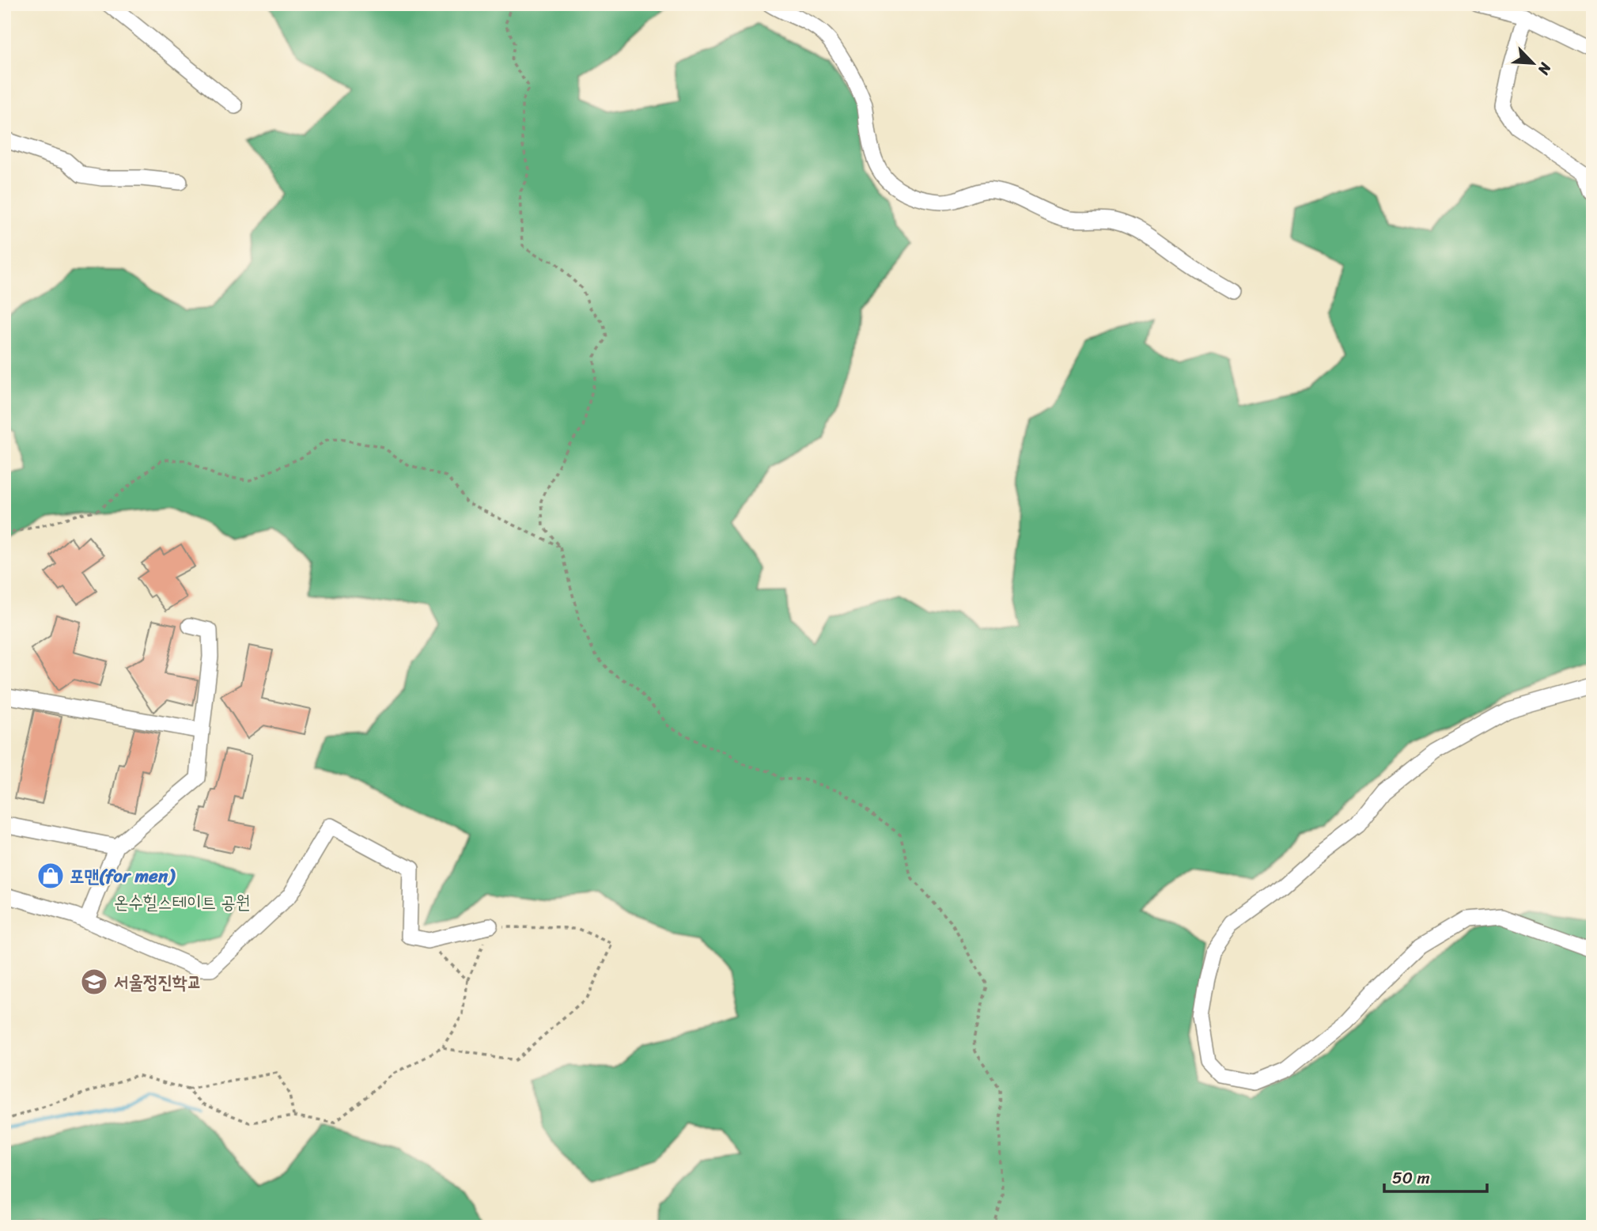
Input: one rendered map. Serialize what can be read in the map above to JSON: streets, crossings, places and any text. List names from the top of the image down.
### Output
{
  "parks": ["온수힐스테이트 공원"],
  "places": {
    "shop": ["포맨(for men)"],
    "school or university": ["서울정진학교"]
  },
  "scale_bar": "50 m",
  "north": "bottom right"
}
